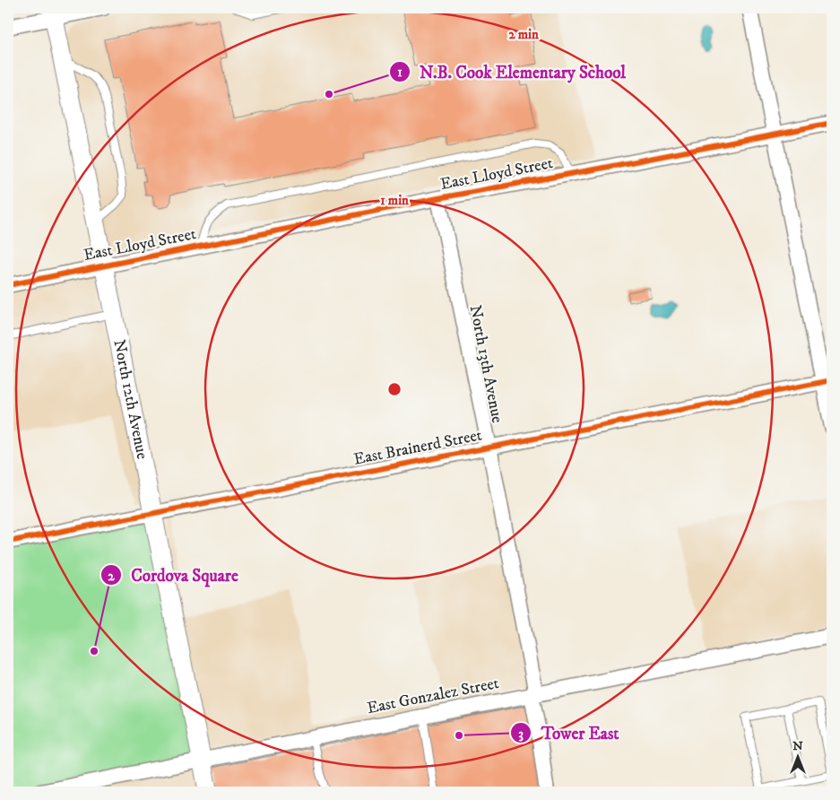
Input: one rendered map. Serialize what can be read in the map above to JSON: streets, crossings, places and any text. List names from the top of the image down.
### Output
{
  "streets": {
    "street": [
      "East Lloyd Street",
      "North 13th Avenue",
      "North 12th Avenue",
      "East Brainerd Street",
      "East Gonzalez Street"
    ]
  },
  "crossings": [
    ["East Lloyd Street", "North 13th Avenue"],
    ["East Lloyd Street", "North 12th Avenue"],
    ["North 13th Avenue", "East Brainerd Street"],
    ["North 13th Avenue", "East Gonzalez Street"],
    ["North 12th Avenue", "East Brainerd Street"],
    ["North 12th Avenue", "East Gonzalez Street"]
  ],
  "places": ["N.B. Cook Elementary School", "Cordova Square", "Tower East"],
  "north": "top",
  "rings": ["2 min", "1 min"]
}
